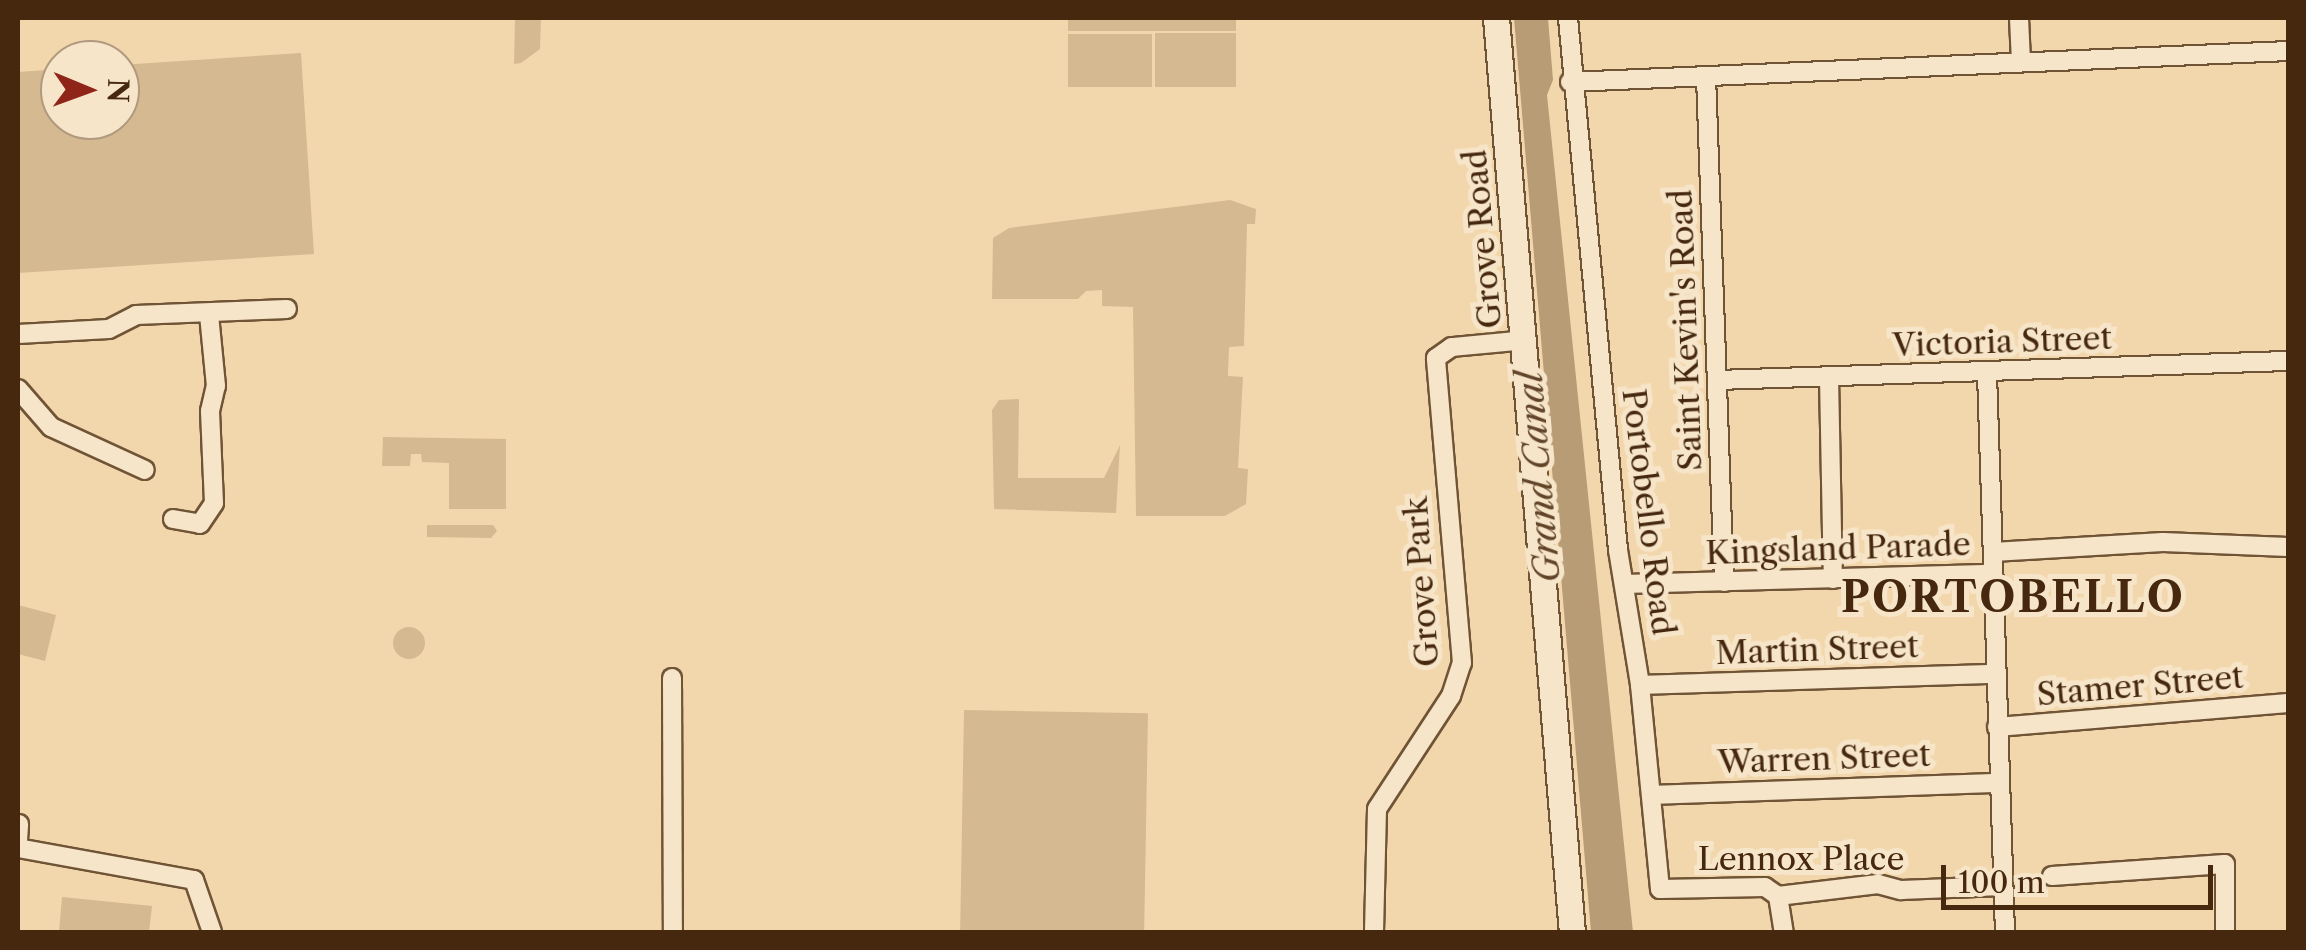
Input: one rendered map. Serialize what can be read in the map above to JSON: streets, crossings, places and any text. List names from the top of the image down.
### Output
{
  "streets": {
    "main road": ["Grove Road"],
    "street": [
      "Saint Kevin's Road",
      "Victoria Street",
      "Portobello Road",
      "Kingsland Parade",
      "Grove Park",
      "Martin Street",
      "Stamer Street",
      "Warren Street",
      "Lennox Place"
    ]
  },
  "crossings": [
    ["Grove Road", "Grove Park"],
    ["Saint Kevin's Road", "Victoria Street"],
    ["Saint Kevin's Road", "Kingsland Parade"],
    ["Portobello Road", "Kingsland Parade"],
    ["Portobello Road", "Martin Street"],
    ["Portobello Road", "Warren Street"],
    ["Portobello Road", "Lennox Place"]
  ],
  "districts": ["PORTOBELLO"],
  "water": ["Grand Canal"],
  "scale_bar": "100 m",
  "north": "right"
}
